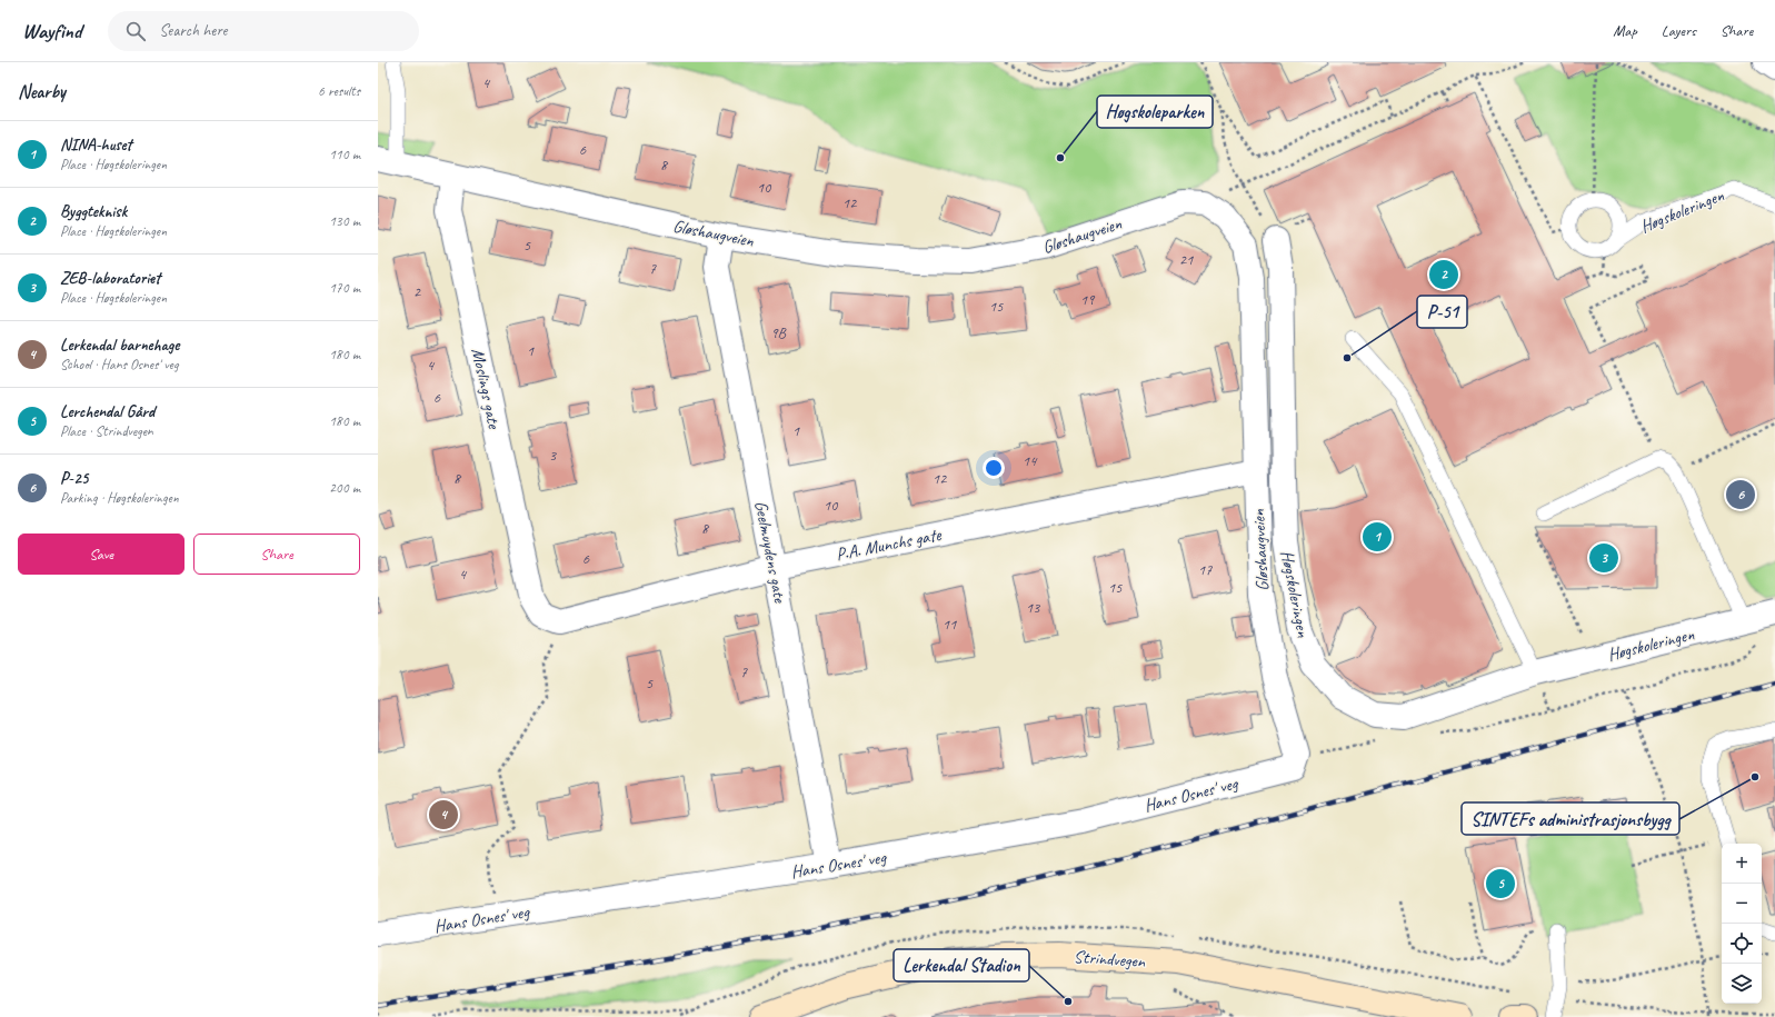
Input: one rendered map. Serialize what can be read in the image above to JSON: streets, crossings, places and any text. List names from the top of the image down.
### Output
{
  "streets": {
    "main road": ["Strindvegen"],
    "street": [
      "Høgskoleringen",
      "Gløshaugveien",
      "Moslings gate",
      "P.A. Munchs gate",
      "Geelmuydens gate",
      "Hans Osnes' veg"
    ]
  },
  "crossings": [
    ["Gløshaugveien", "Moslings gate"],
    ["Gløshaugveien", "P.A. Munchs gate"],
    ["Gløshaugveien", "Geelmuydens gate"],
    ["Gløshaugveien", "Hans Osnes' veg"],
    ["Moslings gate", "P.A. Munchs gate"],
    ["P.A. Munchs gate", "Geelmuydens gate"],
    ["Geelmuydens gate", "Hans Osnes' veg"]
  ],
  "places": [
    "Høgskoleparken",
    "P-51",
    "SINTEFs administrasjonsbygg",
    "Lerkendal Stadion"
  ],
  "house_numbers": [
    "4",
    "6",
    "8",
    "10",
    "12",
    "5",
    "21",
    "7",
    "2",
    "19",
    "15",
    "9B",
    "1",
    "4",
    "6",
    "1",
    "3",
    "14",
    "8",
    "12",
    "10",
    "8",
    "6",
    "17",
    "4",
    "15",
    "13",
    "11",
    "7",
    "5"
  ],
  "page": {
    "header": "Wayfind",
    "search": "Search here",
    "nav": ["Map", "Layers", "Share"],
    "heading": ["Nearby", "6 results"],
    "list": [
      {
        "mark": "1",
        "name": "NINA-huset",
        "note": "Place · Høgskoleringen",
        "value": "110 m"
      },
      {
        "mark": "2",
        "name": "Byggteknisk",
        "note": "Place · Høgskoleringen",
        "value": "130 m"
      },
      {
        "mark": "3",
        "name": "ZEB-laboratoriet",
        "note": "Place · Høgskoleringen",
        "value": "170 m"
      },
      {
        "mark": "4",
        "name": "Lerkendal barnehage",
        "note": "School · Hans Osnes' veg",
        "value": "180 m"
      },
      {
        "mark": "5",
        "name": "Lerchendal Gård",
        "note": "Place · Strindvegen",
        "value": "180 m"
      },
      {
        "mark": "6",
        "name": "P-25",
        "note": "Parking · Høgskoleringen",
        "value": "200 m"
      }
    ],
    "pins": [
      "2",
      "6",
      "1",
      "3",
      "4",
      "5"
    ],
    "buttons": ["Save", "Share"],
    "map_buttons": ["+", "−"]
  }
}
